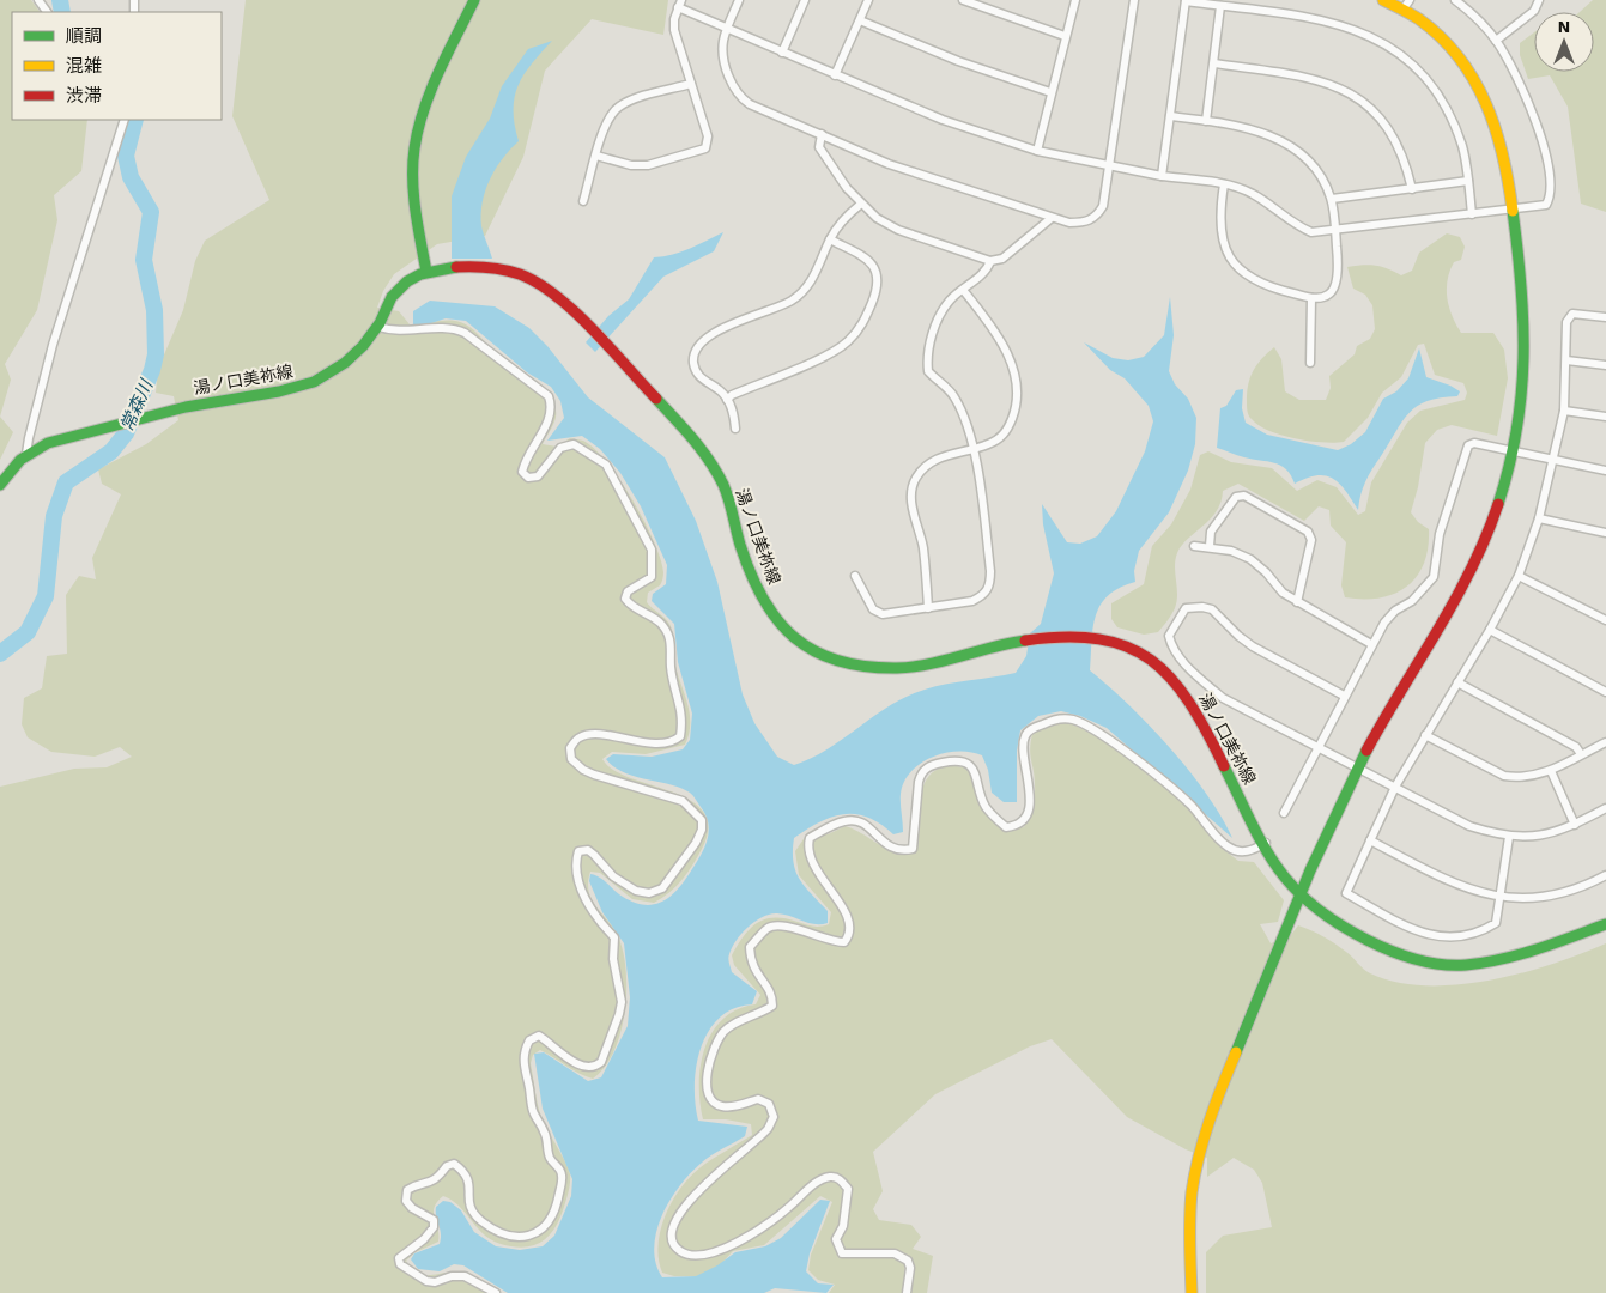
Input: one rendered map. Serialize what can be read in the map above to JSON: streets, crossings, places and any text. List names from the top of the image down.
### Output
{
  "streets": {
    "main road": ["湯ノ口美祢線"]
  },
  "water": ["常森川"],
  "legend": ["順調", "混雑", "渋滞"],
  "north": "top"
}
